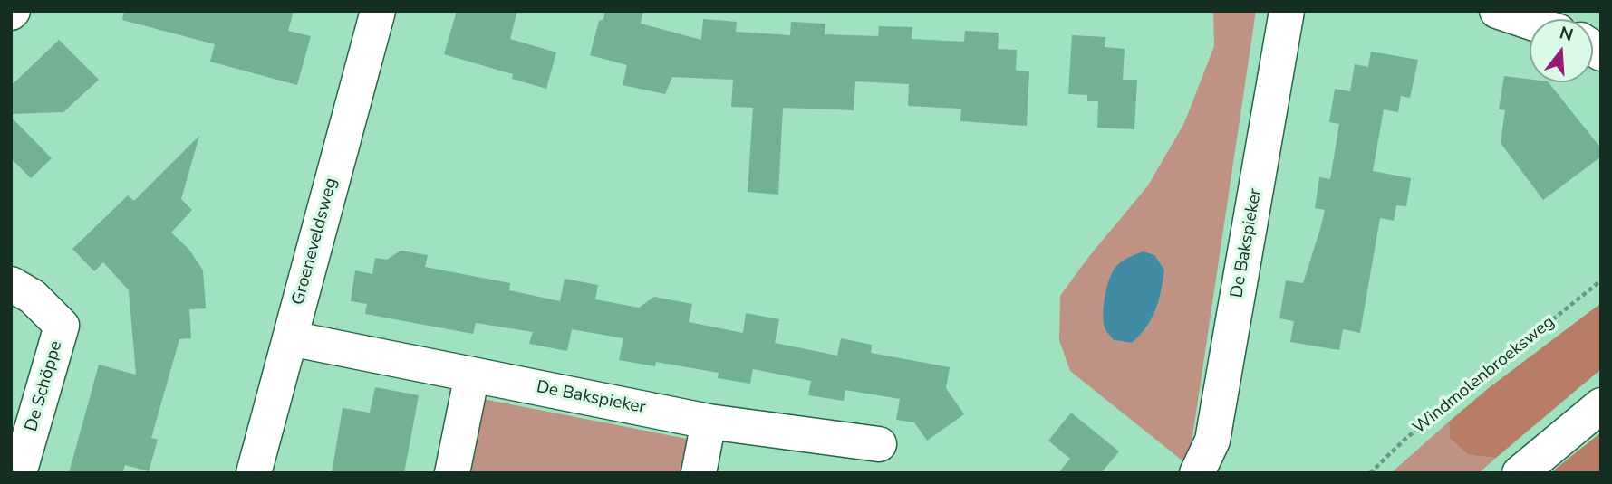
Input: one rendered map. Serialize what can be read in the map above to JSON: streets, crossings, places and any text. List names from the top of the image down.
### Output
{
  "streets": {
    "street": ["Groeneveldsweg", "De Bakspieker", "De Schöppe"],
    "path": ["Windmolenbroeksweg"]
  },
  "crossings": [
    ["Groeneveldsweg", "De Bakspieker"]
  ],
  "north": "top"
}
